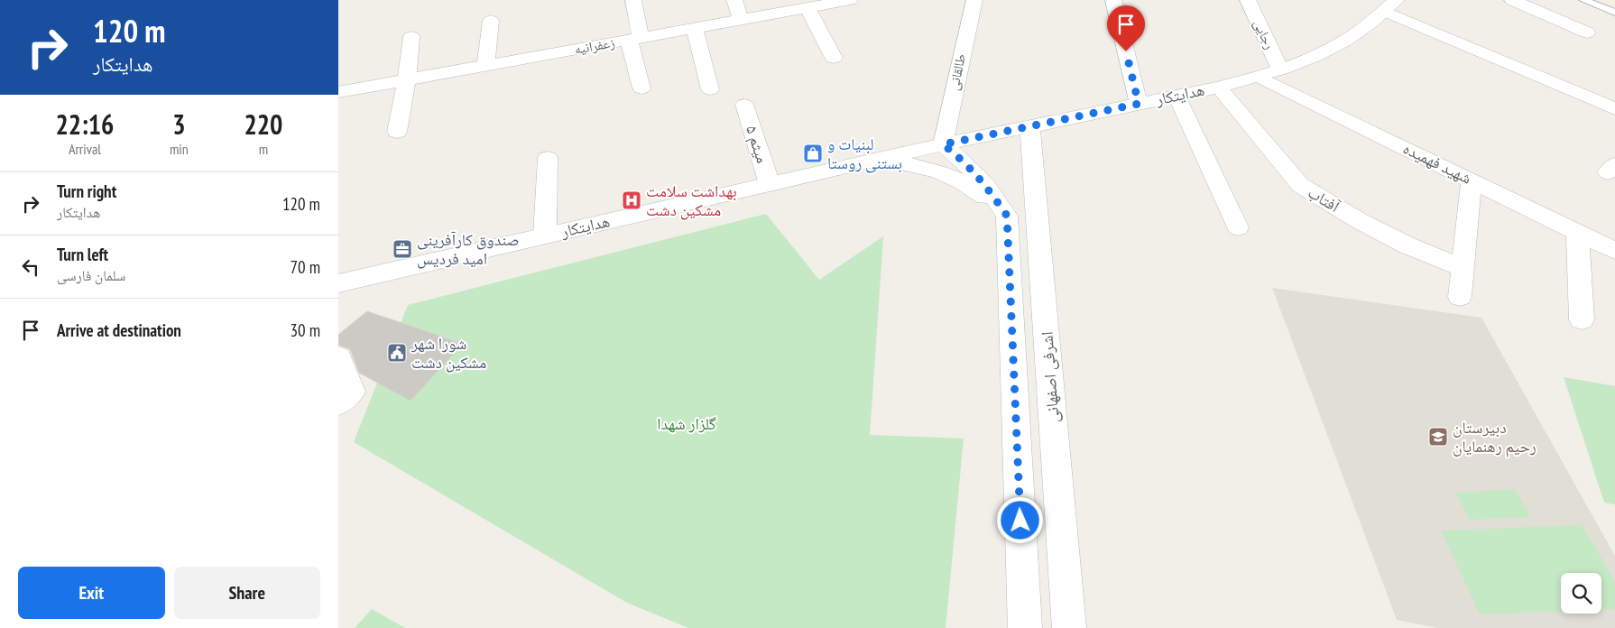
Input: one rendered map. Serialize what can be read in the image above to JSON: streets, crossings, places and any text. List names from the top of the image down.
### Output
{
  "streets": {
    "street": [
      "رجایی",
      "زعفرانیه",
      "طالقانی",
      "هدایتکار",
      "میثم ۵",
      "شهید فهمیده",
      "آفتاب",
      "اشرفی اصفهانی"
    ]
  },
  "crossings": [
    ["رجایی", "هدایتکار"],
    ["طالقانی", "هدایتکار"],
    ["هدایتکار", "میثم ۵"],
    ["هدایتکار", "شهید فهمیده"],
    ["هدایتکار", "آفتاب"],
    ["هدایتکار", "اشرفی اصفهانی"]
  ],
  "parks": ["گلزار شهدا"],
  "places": {
    "shop": ["لبنیات و بستنی روستا"],
    "hospital": ["بهداشت سلامت مشکین دشت"],
    "office": ["صندوق کارآفرینی امید فردیس"],
    "public building": ["شورا شهر مشکین دشت"],
    "school or university": ["دبیرستان رحیم رهنمایان"]
  },
  "page": {
    "turn": ["120 m", "هدایتکار"],
    "eta": [
      "22:16",
      "Arrival",
      "3",
      "min",
      "220",
      "m"
    ],
    "list": [
      {
        "name": "Turn right",
        "note": "هدایتکار",
        "value": "120 m"
      },
      {
        "name": "Turn left",
        "note": "سلمان فارسی",
        "value": "70 m"
      },
      {
        "name": "Arrive at destination",
        "value": "30 m"
      }
    ],
    "buttons": ["Exit", "Share"]
  }
}
